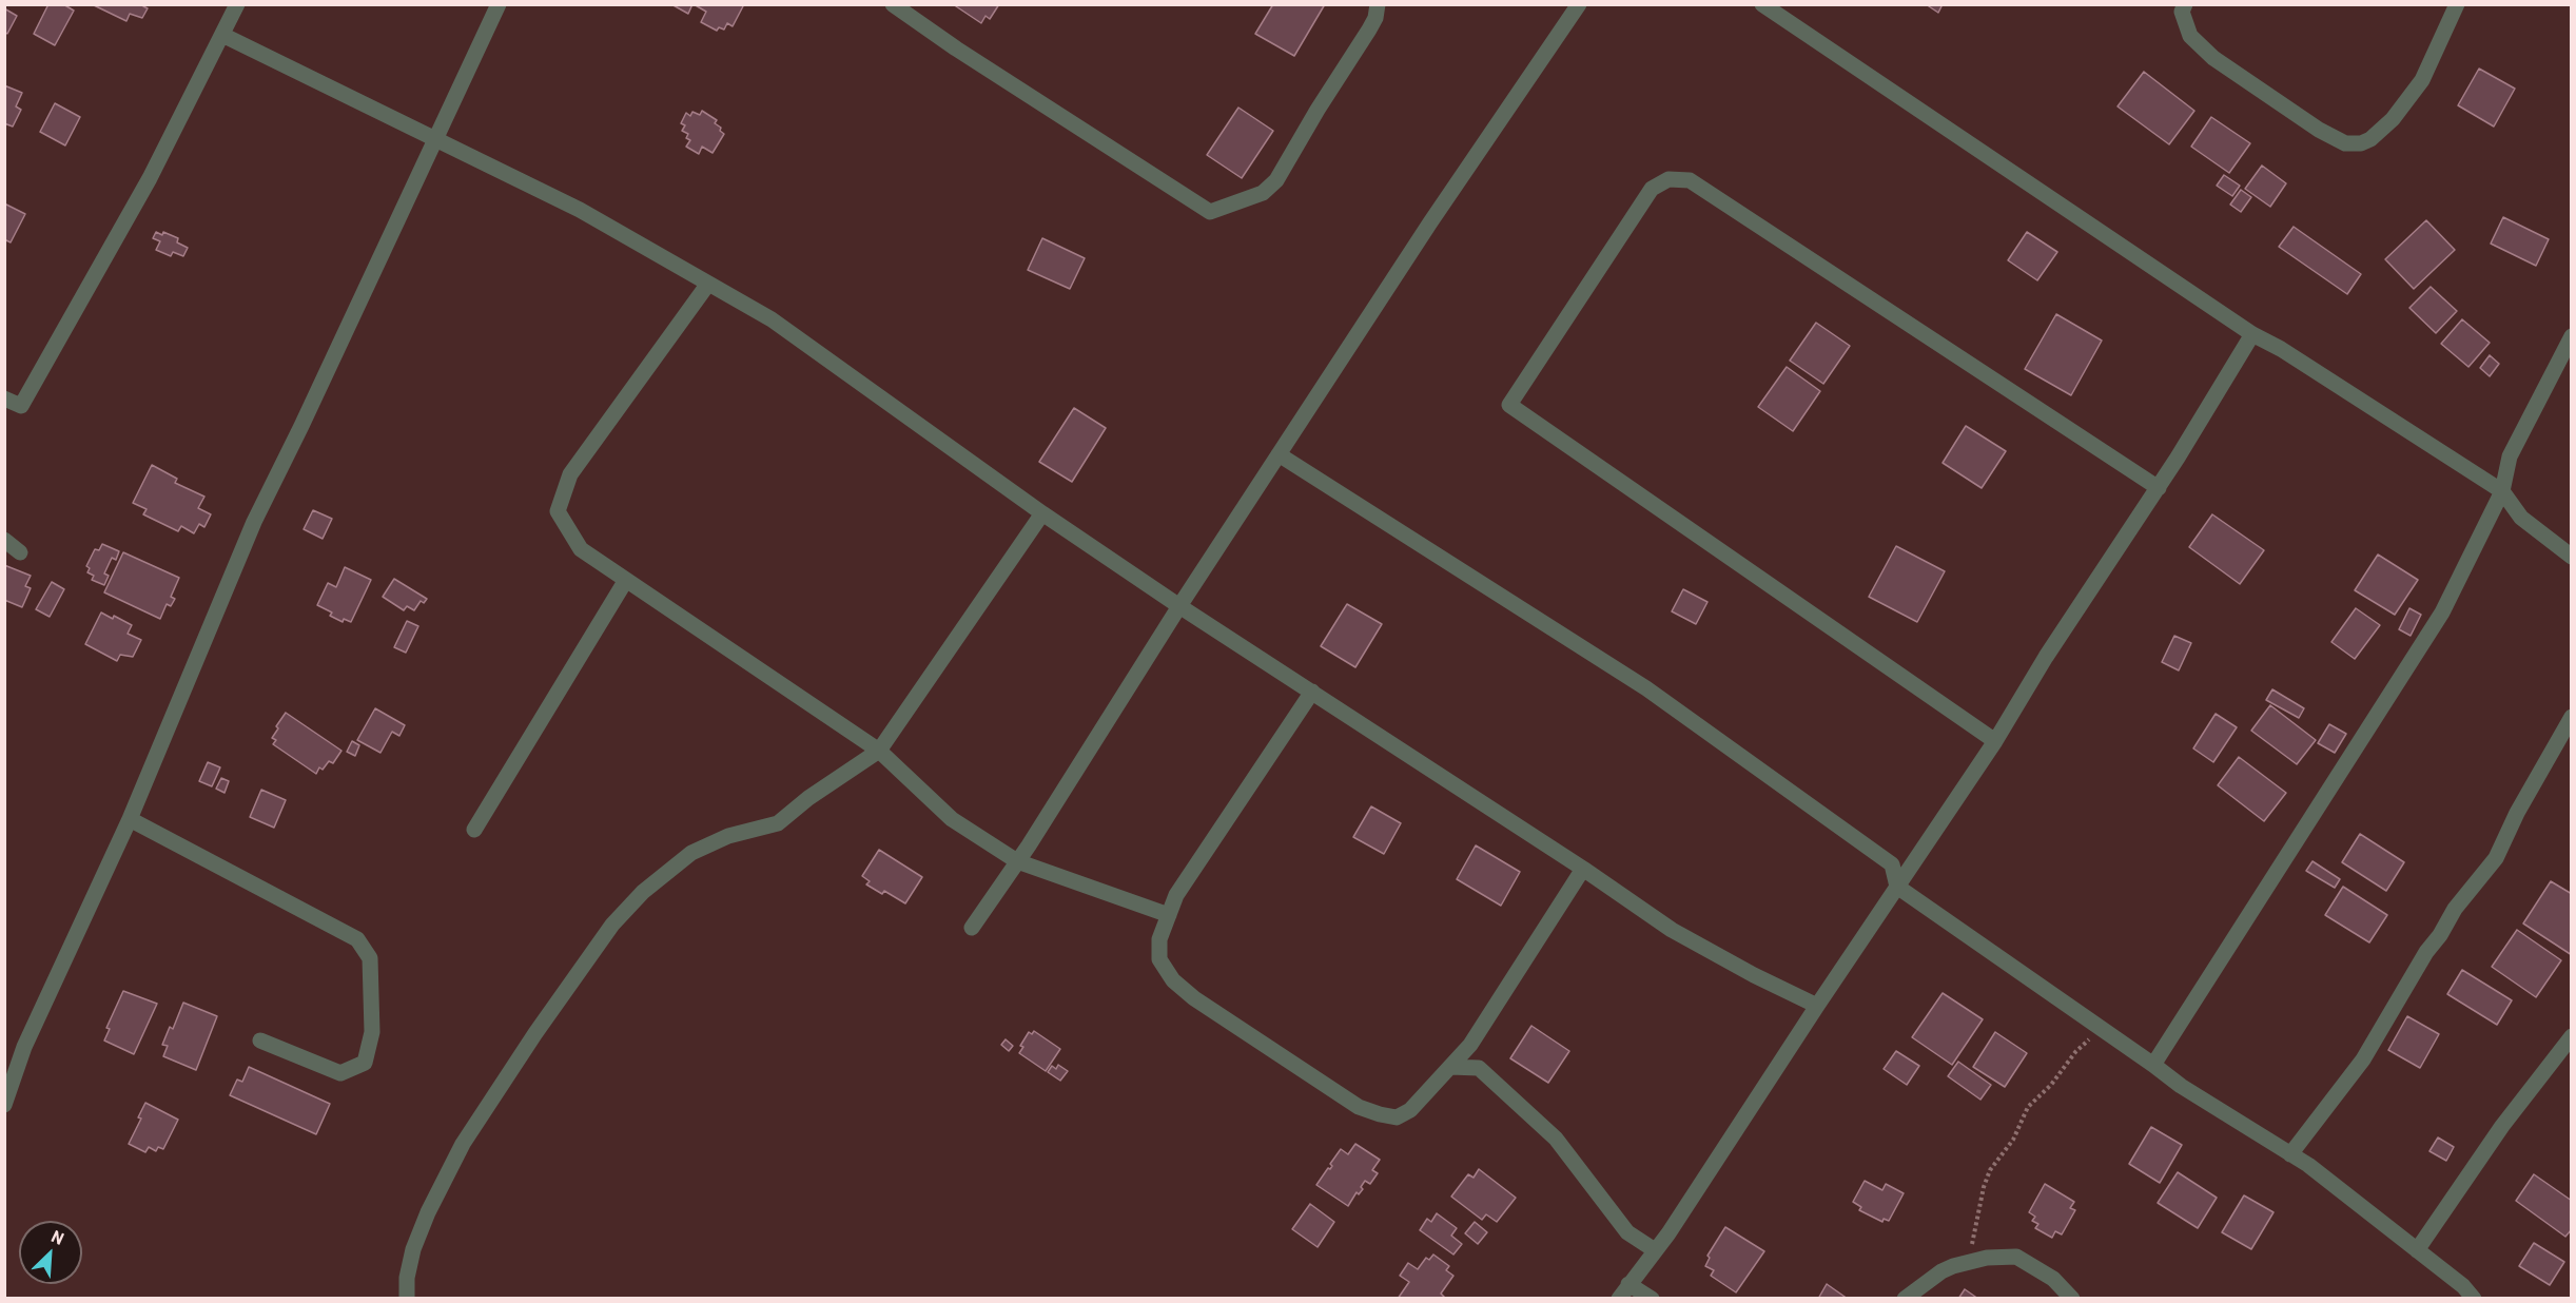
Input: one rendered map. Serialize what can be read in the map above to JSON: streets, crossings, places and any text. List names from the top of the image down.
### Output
{
  "north": "top right"
}
